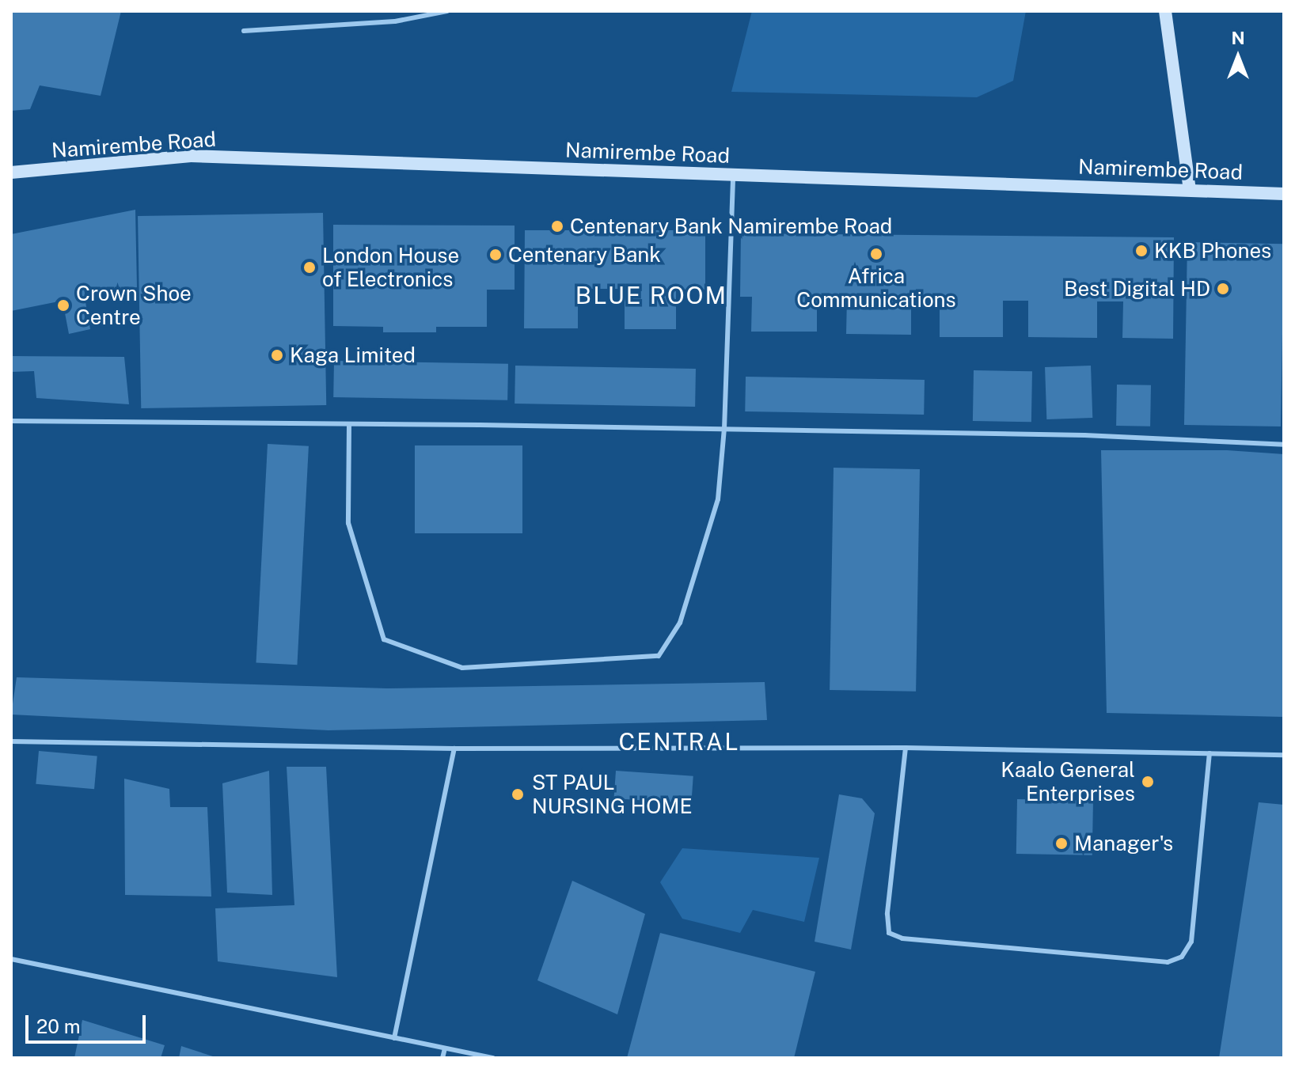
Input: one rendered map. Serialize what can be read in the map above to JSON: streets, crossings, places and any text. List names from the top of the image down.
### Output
{
  "streets": {
    "main road": ["Namirembe Road"]
  },
  "districts": ["BLUE ROOM", "CENTRAL"],
  "places": [
    "Centenary Bank Namirembe Road",
    "KKB Phones",
    "Africa Communications",
    "Centenary Bank",
    "London House of Electronics",
    "Best Digital HD",
    "Crown Shoe Centre",
    "Kaga Limited",
    "Kaalo General Enterprises",
    "ST PAUL NURSING HOME",
    "Manager's"
  ],
  "scale_bar": "20 m",
  "north": "top"
}
